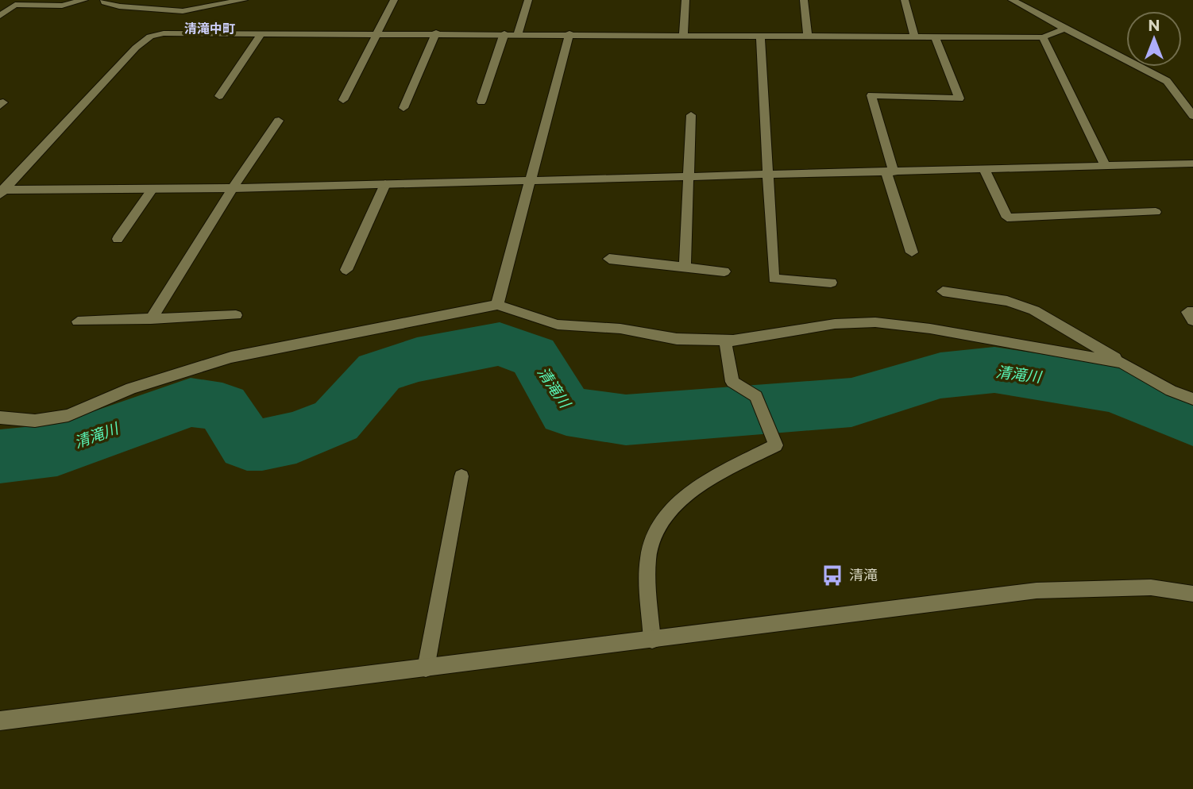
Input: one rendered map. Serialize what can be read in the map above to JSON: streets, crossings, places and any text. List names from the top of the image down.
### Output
{
  "districts": ["清滝中町"],
  "water": ["清滝川"],
  "places": {
    "bus stop": ["清滝"]
  },
  "north": "top"
}
